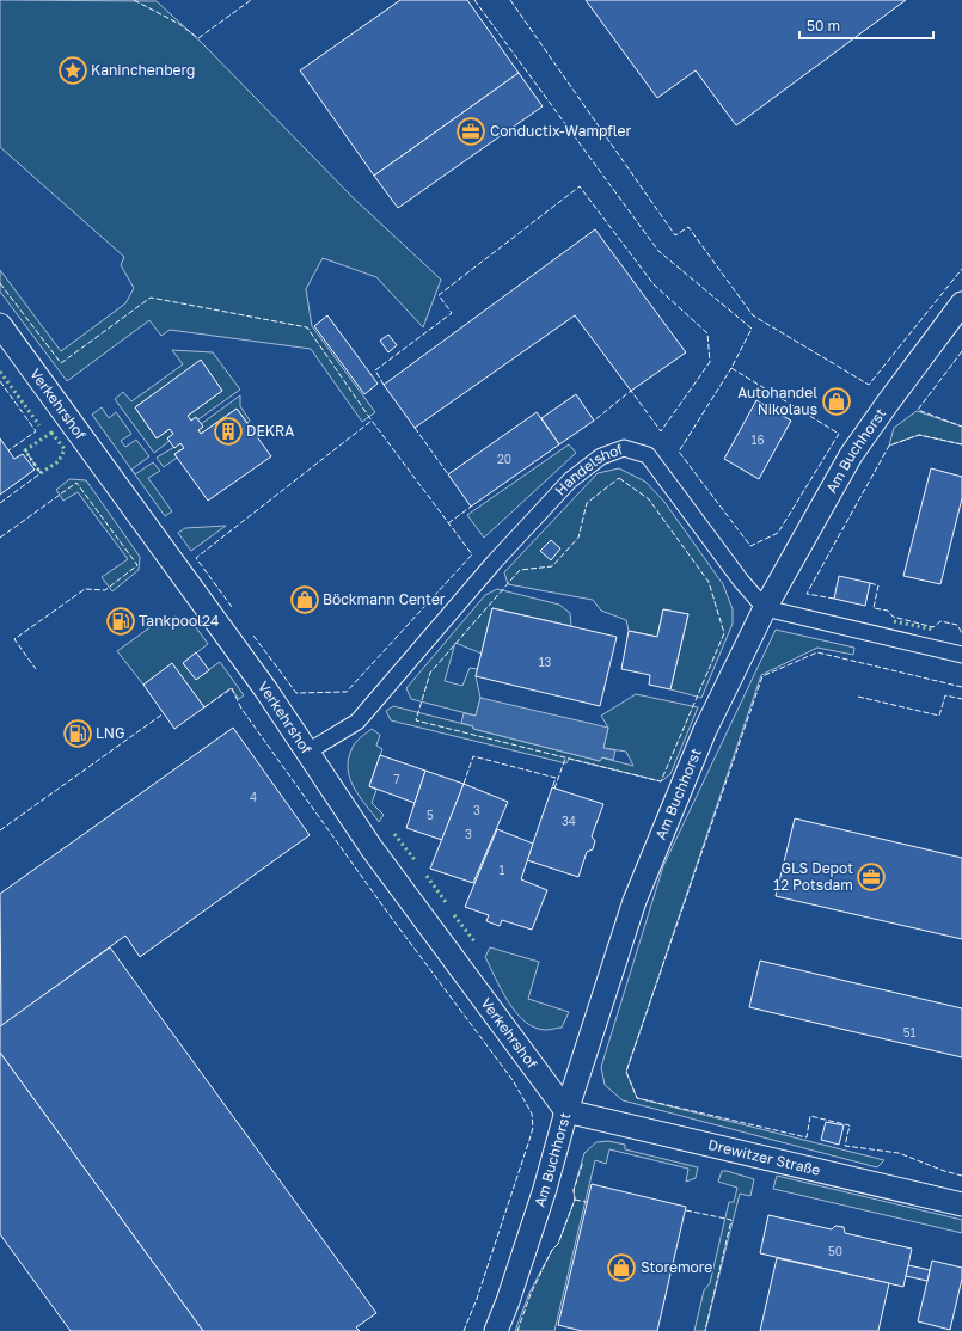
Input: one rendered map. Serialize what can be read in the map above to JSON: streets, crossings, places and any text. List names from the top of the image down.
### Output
{
  "streets": {
    "main road": ["Verkehrshof", "Am Buchhorst", "Drewitzer Straße"],
    "street": ["Handelshof"]
  },
  "crossings": [
    ["Verkehrshof", "Am Buchhorst"],
    ["Verkehrshof", "Handelshof"],
    ["Verkehrshof", "Drewitzer Straße"],
    ["Am Buchhorst", "Handelshof"],
    ["Am Buchhorst", "Drewitzer Straße"]
  ],
  "places": {
    "place": ["Kaninchenberg"],
    "office": ["Conductix-Wampfler", "GLS Depot 12 Potsdam"],
    "shop": ["Autohandel Nikolaus", "Böckmann Center", "Storemore"],
    "building": ["DEKRA"],
    "fuel station": ["Tankpool24", "LNG"]
  },
  "house_numbers": [
    "16",
    "20",
    "13",
    "7",
    "4",
    "3",
    "5",
    "34",
    "3",
    "1",
    "51",
    "50"
  ],
  "scale_bar": "50 m"
}
